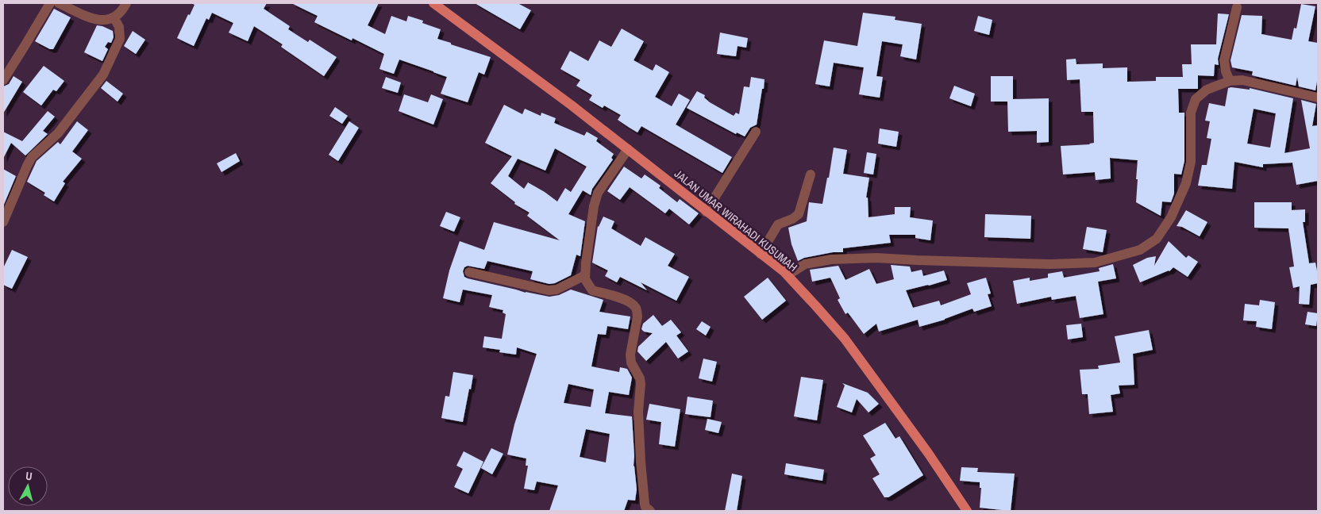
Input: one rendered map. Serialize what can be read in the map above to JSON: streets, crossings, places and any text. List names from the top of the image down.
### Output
{
  "streets": {
    "main road": ["JALAN UMAR WIRAHADI KUSUMAH"]
  },
  "north": "top"
}
